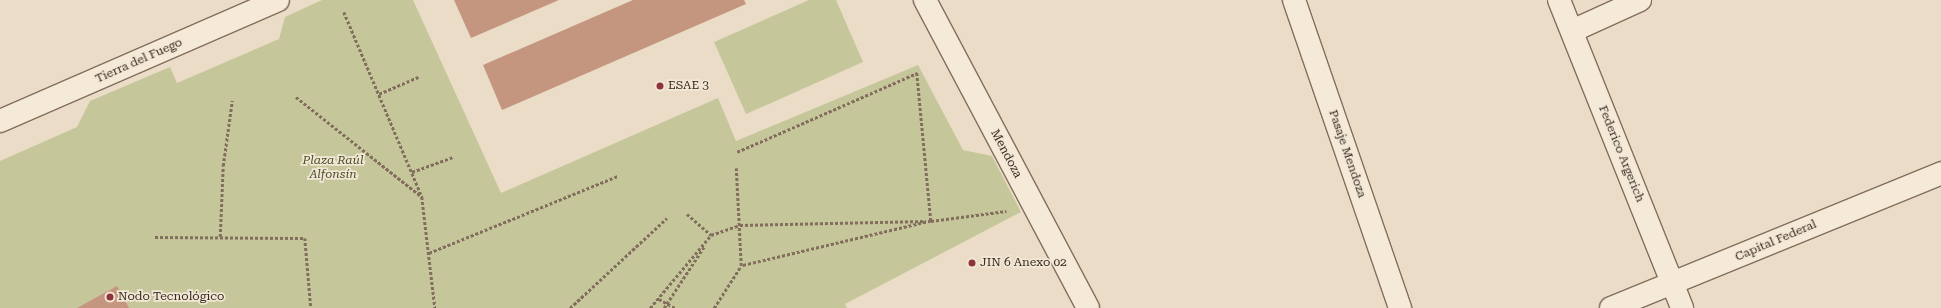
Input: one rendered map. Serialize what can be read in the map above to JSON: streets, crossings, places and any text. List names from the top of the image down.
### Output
{
  "streets": {
    "street": [
      "Tierra del Fuego",
      "Mendoza",
      "Pasaje Mendoza",
      "Federico Argerich",
      "Capital Federal"
    ]
  },
  "crossings": [
    ["Federico Argerich", "Capital Federal"]
  ],
  "parks": ["Plaza Raúl Alfonsín"],
  "places": ["ESAE 3", "JIN 6 Anexo 02", "Nodo Tecnológico"]
}
